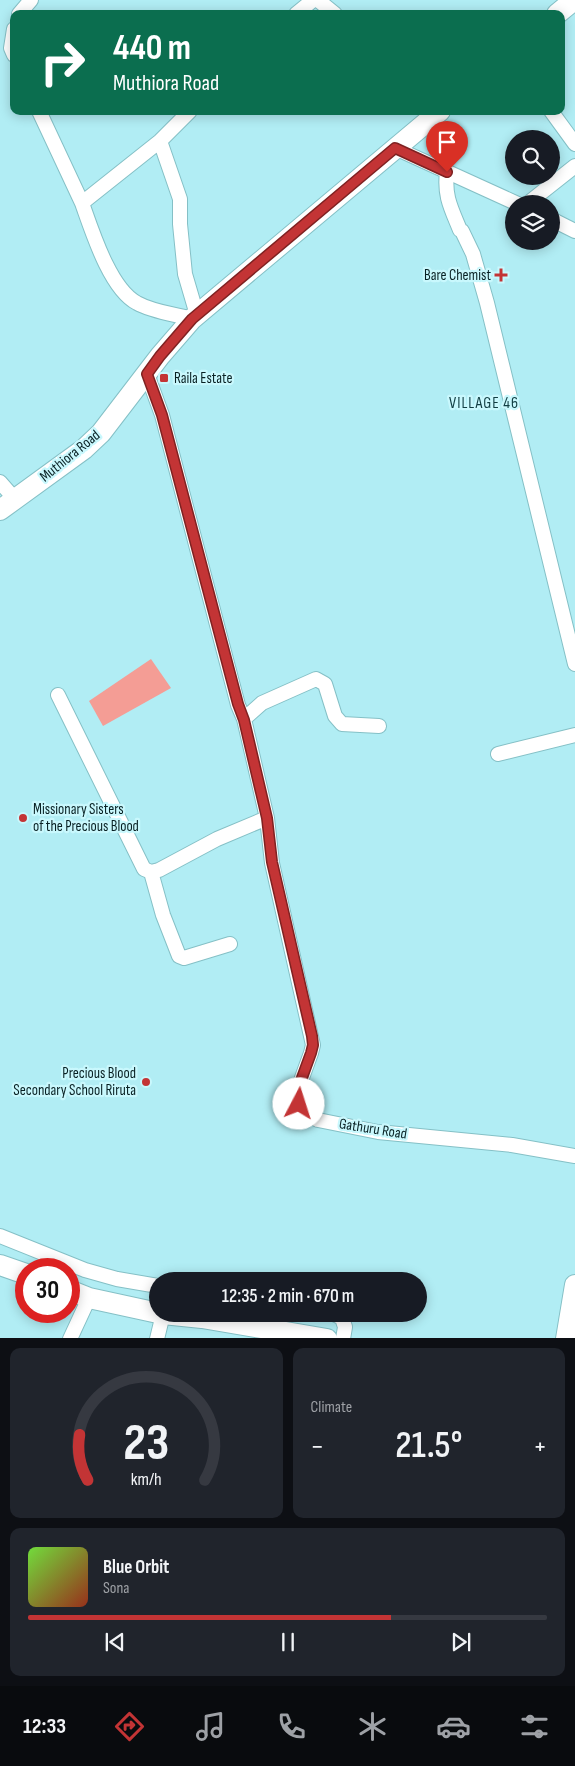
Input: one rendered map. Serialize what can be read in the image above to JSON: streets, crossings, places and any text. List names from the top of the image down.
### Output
{
  "streets": {
    "street": ["Muthiora Road", "Gathuru Road"]
  },
  "crossings": [
    ["Muthiora Road", "Gathuru Road"]
  ],
  "districts": ["VILLAGE 46"],
  "places": {
    "health": ["Bare Chemist"],
    "transit": ["Raila Estate"],
    "other": ["Missionary Sisters of the Precious Blood", "Precious Blood Secondary School Riruta"]
  },
  "page": {
    "turn": ["440 m", "Muthiora Road"],
    "limit": "30",
    "trip": "12:35 · 2 min · 670 m",
    "tile": "Climate",
    "heat": ["−", "21.5°", "+"],
    "song": ["Blue Orbit", "Sona"],
    "tabs": "12:33",
    "gauge": ["23", "km/h"]
  }
}
